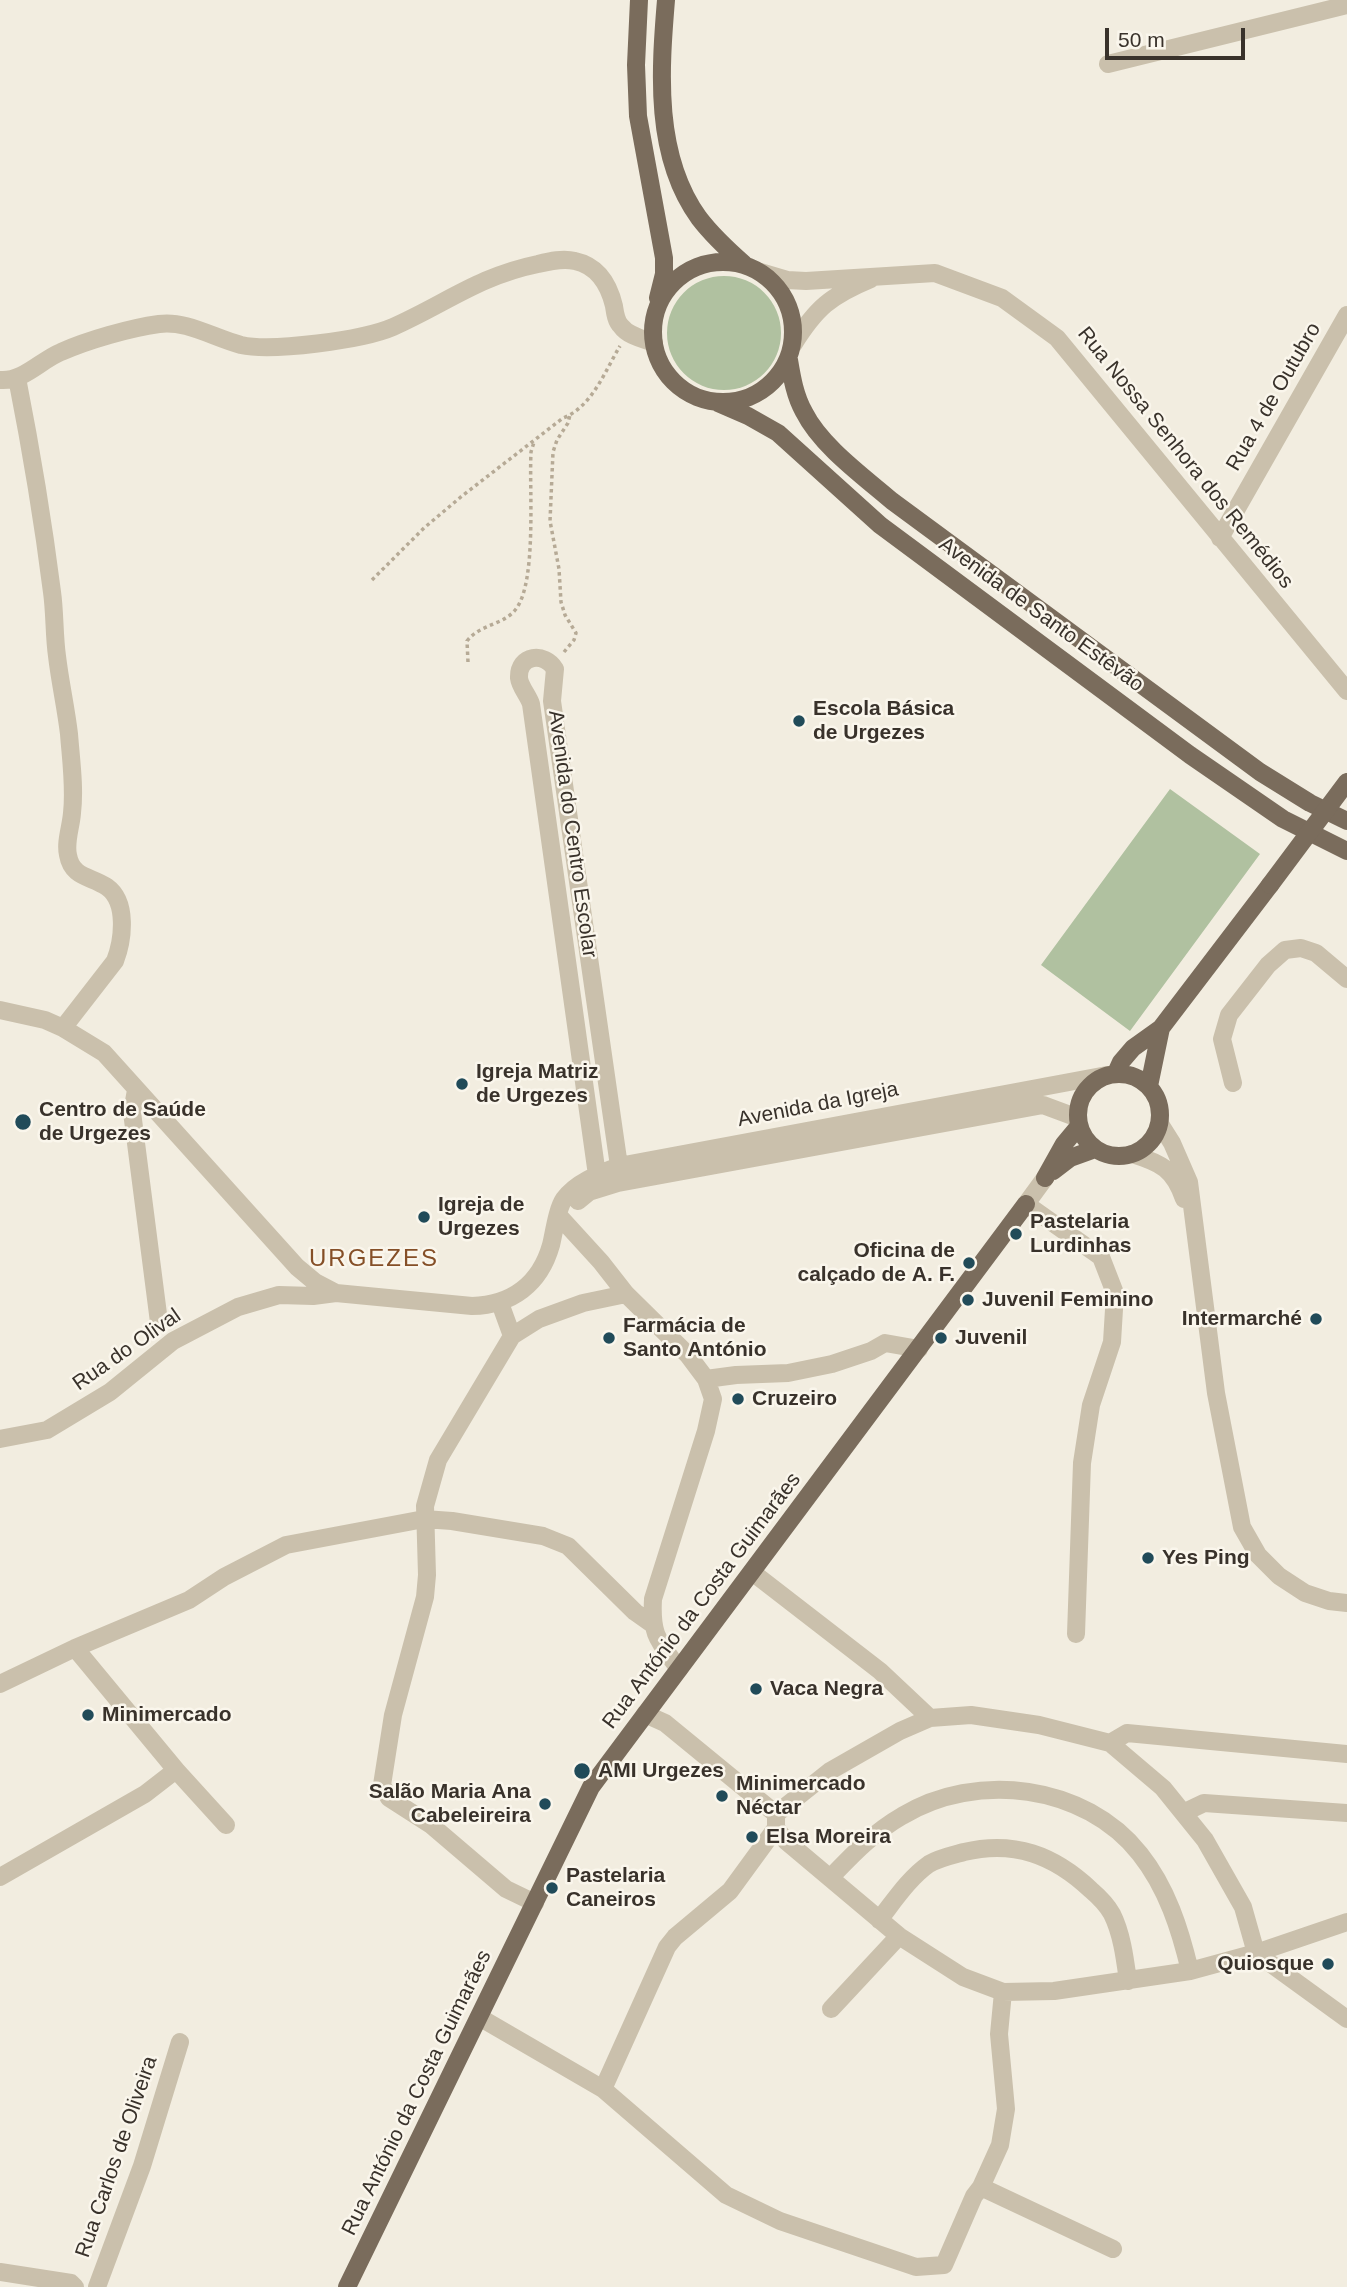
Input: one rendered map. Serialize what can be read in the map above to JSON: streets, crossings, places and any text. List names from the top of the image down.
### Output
{
  "streets": {
    "main road": ["Avenida de Santo Estêvão", "Rua António da Costa Guimarães"],
    "street": [
      "Rua 4 de Outubro",
      "Rua Nossa Senhora dos Remédios",
      "Avenida do Centro Escolar",
      "Avenida da Igreja",
      "Rua do Olival",
      "Rua Carlos de Oliveira"
    ]
  },
  "crossings": [
    ["Rua 4 de Outubro", "Rua Nossa Senhora dos Remédios"],
    ["Rua Nossa Senhora dos Remédios", "Avenida de Santo Estêvão"],
    ["Avenida do Centro Escolar", "Avenida da Igreja"],
    ["Avenida da Igreja", "Rua do Olival"],
    ["Avenida da Igreja", "Rua António da Costa Guimarães"]
  ],
  "districts": ["URGEZES"],
  "places": [
    "Escola Básica de Urgezes",
    "Igreja Matriz de Urgezes",
    "Centro de Saúde de Urgezes",
    "Igreja de Urgezes",
    "Pastelaria Lurdinhas",
    "Oficina de calçado de A. F.",
    "Juvenil Feminino",
    "Intermarché",
    "Farmácia de Santo António",
    "Juvenil",
    "Cruzeiro",
    "Yes Ping",
    "Vaca Negra",
    "Minimercado",
    "AMI Urgezes",
    "Minimercado Néctar",
    "Salão Maria Ana Cabeleireira",
    "Elsa Moreira",
    "Pastelaria Caneiros",
    "Quiosque"
  ],
  "scale_bar": "50 m"
}
